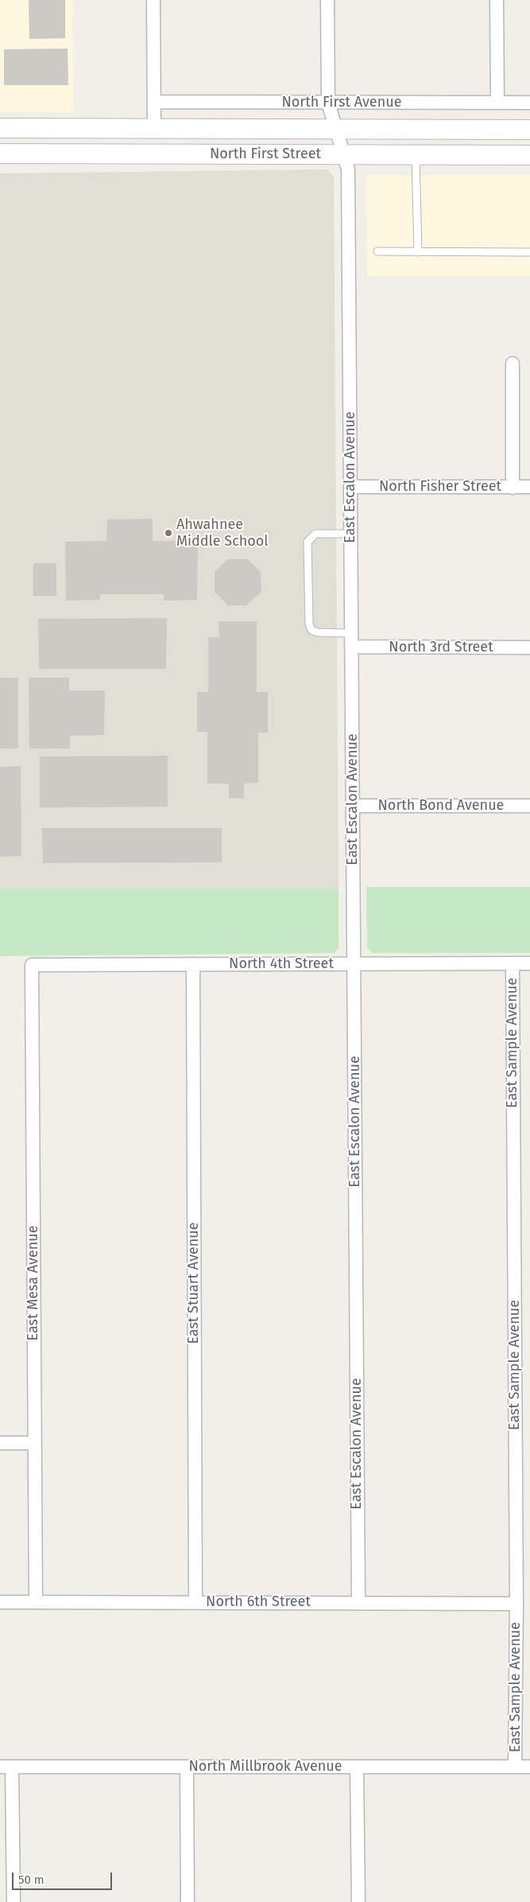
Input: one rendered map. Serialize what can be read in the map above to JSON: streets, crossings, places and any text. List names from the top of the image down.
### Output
{
  "streets": {
    "main road": ["North First Street"],
    "street": [
      "North First Avenue",
      "East Escalon Avenue",
      "North Fisher Street",
      "North 3rd Street",
      "North Bond Avenue",
      "North 4th Street",
      "East Sample Avenue",
      "East Mesa Avenue",
      "East Stuart Avenue",
      "North 6th Street",
      "North Millbrook Avenue"
    ]
  },
  "crossings": [
    ["North First Avenue", "East Escalon Avenue"],
    ["North First Street", "East Escalon Avenue"],
    ["East Escalon Avenue", "North Fisher Street"],
    ["East Escalon Avenue", "North 3rd Street"],
    ["East Escalon Avenue", "North Bond Avenue"],
    ["East Escalon Avenue", "North 4th Street"],
    ["East Escalon Avenue", "North 6th Street"],
    ["North 4th Street", "East Sample Avenue"],
    ["North 4th Street", "East Mesa Avenue"],
    ["North 4th Street", "East Stuart Avenue"],
    ["East Sample Avenue", "North 6th Street"],
    ["East Sample Avenue", "North Millbrook Avenue"],
    ["East Mesa Avenue", "North 6th Street"],
    ["East Stuart Avenue", "North 6th Street"]
  ],
  "places": ["Ahwahnee Middle School"],
  "scale_bar": "50 m"
}
